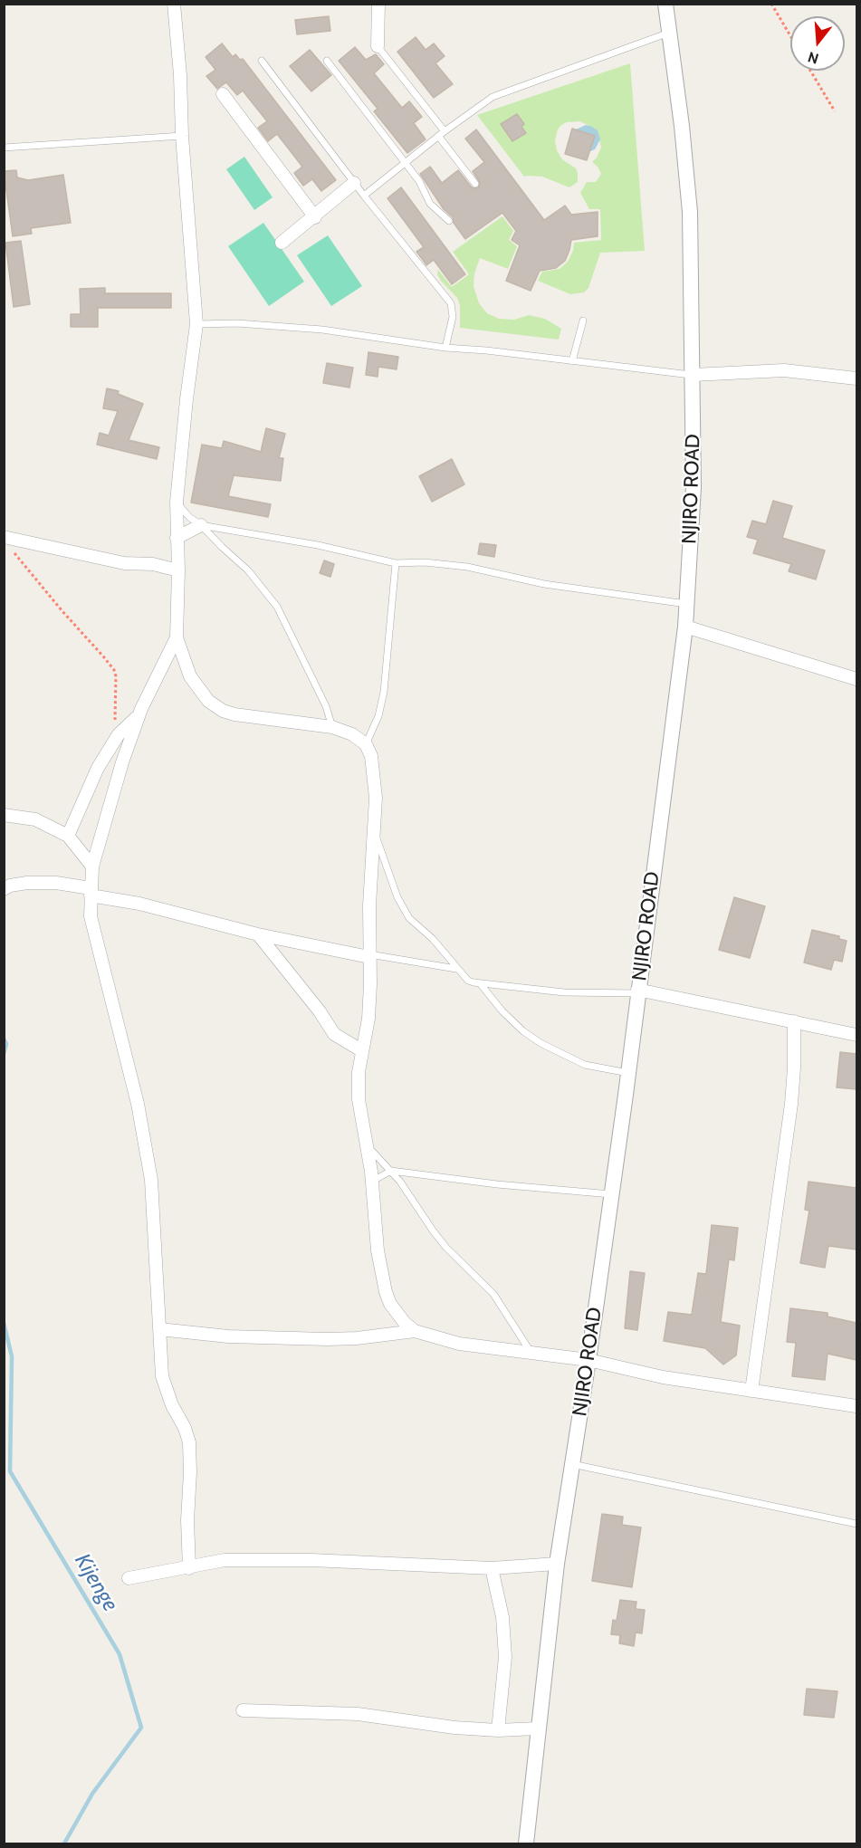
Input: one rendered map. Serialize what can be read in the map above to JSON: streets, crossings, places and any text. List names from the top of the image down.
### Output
{
  "streets": {
    "street": ["NJIRO ROAD"]
  },
  "water": ["Kijenge"],
  "north": "bottom"
}
